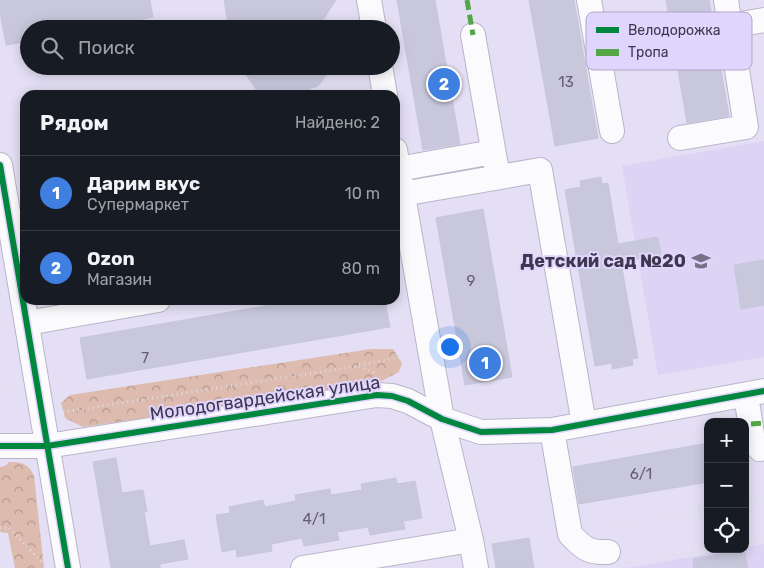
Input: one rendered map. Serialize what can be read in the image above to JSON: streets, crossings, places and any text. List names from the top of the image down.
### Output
{
  "streets": {
    "street": ["Молодогвардейская улица"]
  },
  "places": {
    "school or university": ["Детский сад №20"]
  },
  "house_numbers": [
    "13",
    "9",
    "7",
    "6/1",
    "4/1"
  ],
  "legend": ["Велодорожка", "Тропа"],
  "page": {
    "search": "Поиск",
    "pins": ["2", "1"],
    "heading": ["Рядом", "Найдено: 2"],
    "list": [
      {
        "mark": "1",
        "name": "Дарим вкус",
        "note": "Супермаркет",
        "value": "10 m"
      },
      {
        "mark": "2",
        "name": "Ozon",
        "note": "Магазин",
        "value": "80 m"
      }
    ],
    "map_buttons": ["+", "−"]
  }
}
